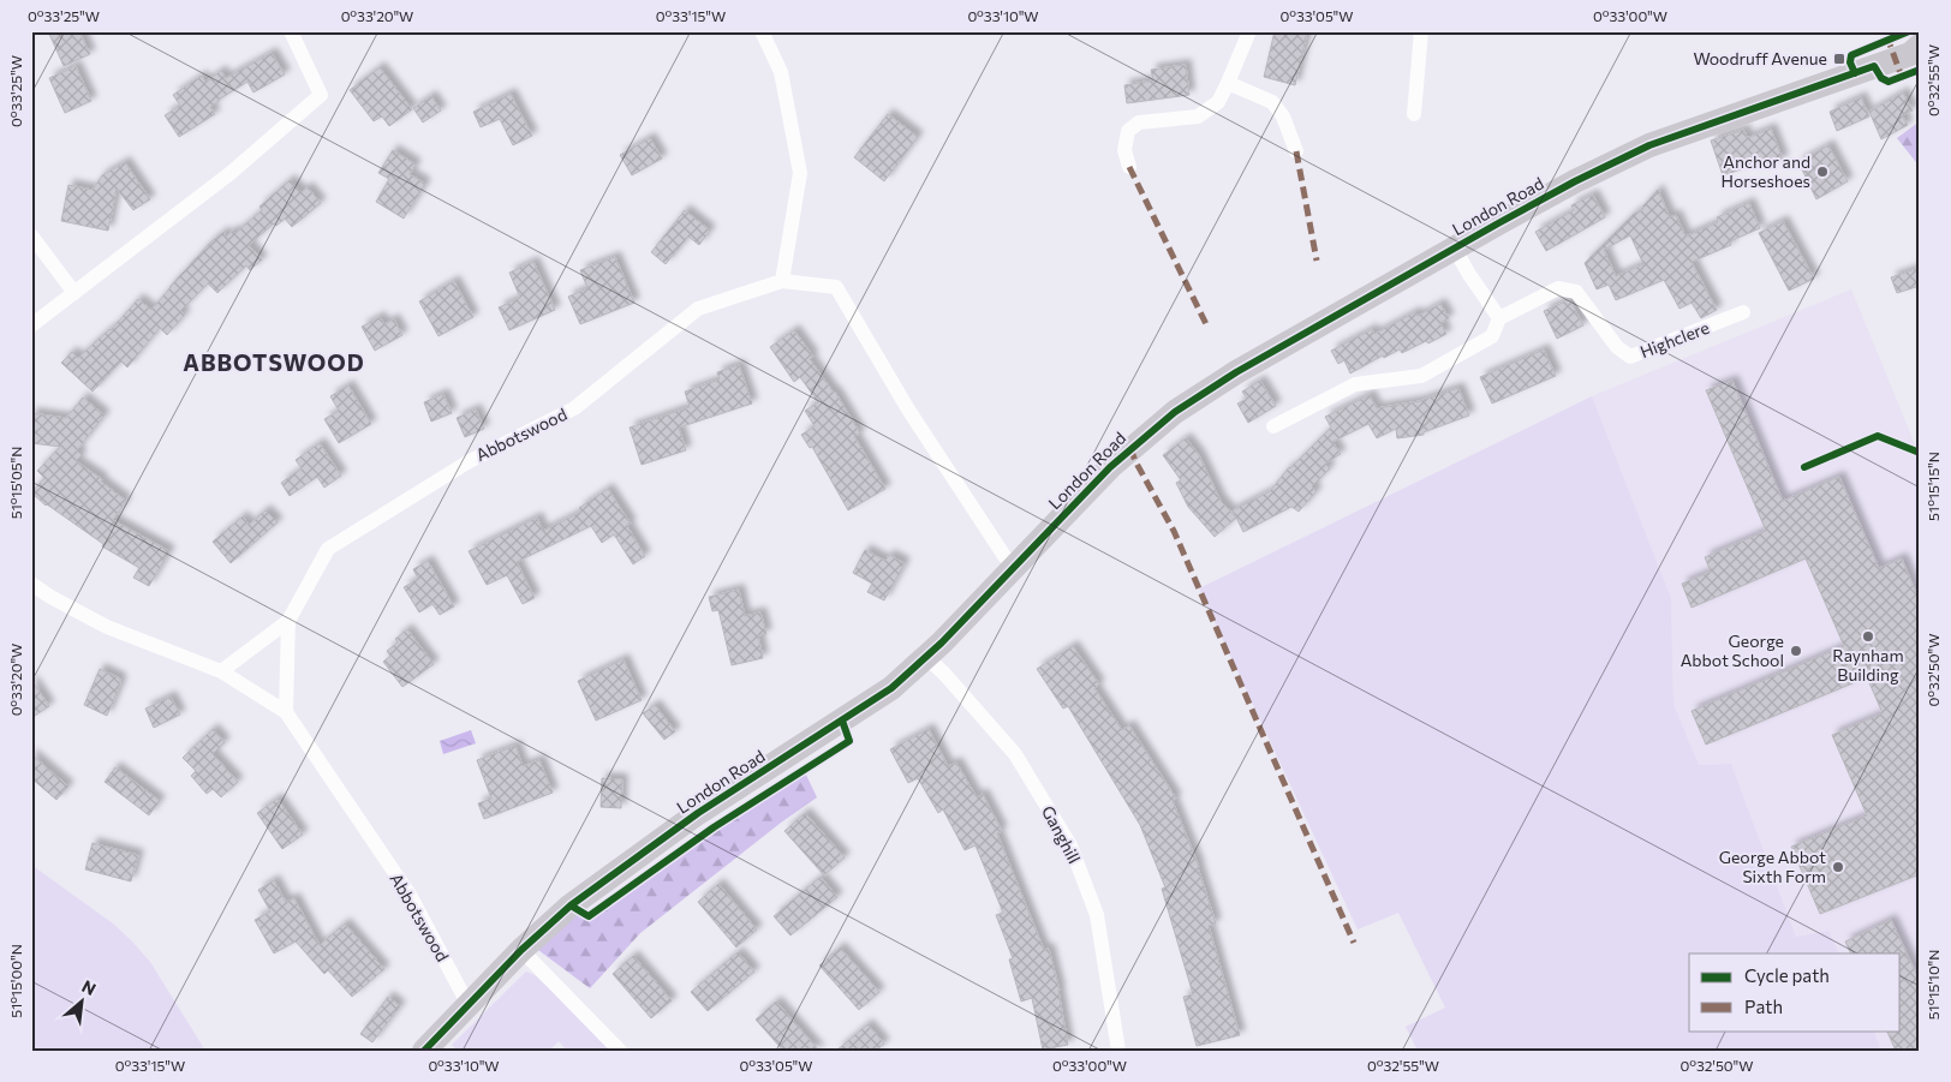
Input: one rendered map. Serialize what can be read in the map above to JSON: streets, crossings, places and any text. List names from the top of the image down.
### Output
{
  "streets": {
    "main road": ["London Road"],
    "street": ["Highclere", "Abbotswood", "Ganghill"]
  },
  "crossings": [
    ["London Road", "Abbotswood"],
    ["London Road", "Ganghill"]
  ],
  "districts": ["ABBOTSWOOD"],
  "places": {
    "transit": ["Woodruff Avenue"],
    "other": [
      "Anchor and Horseshoes",
      "Raynham Building",
      "George Abbot School",
      "George Abbot Sixth Form"
    ]
  },
  "legend": ["Cycle path", "Path"],
  "north": "top right",
  "coordinates": [
    "0°33'25\"W",
    "0°33'20\"W",
    "0°33'15\"W",
    "0°33'10\"W",
    "0°33'05\"W",
    "0°33'00\"W",
    "0°32'55\"W",
    "51°15'05\"N",
    "51°15'15\"N",
    "0°32'50\"W",
    "51°15'00\"N",
    "51°15'10\"N"
  ]
}
